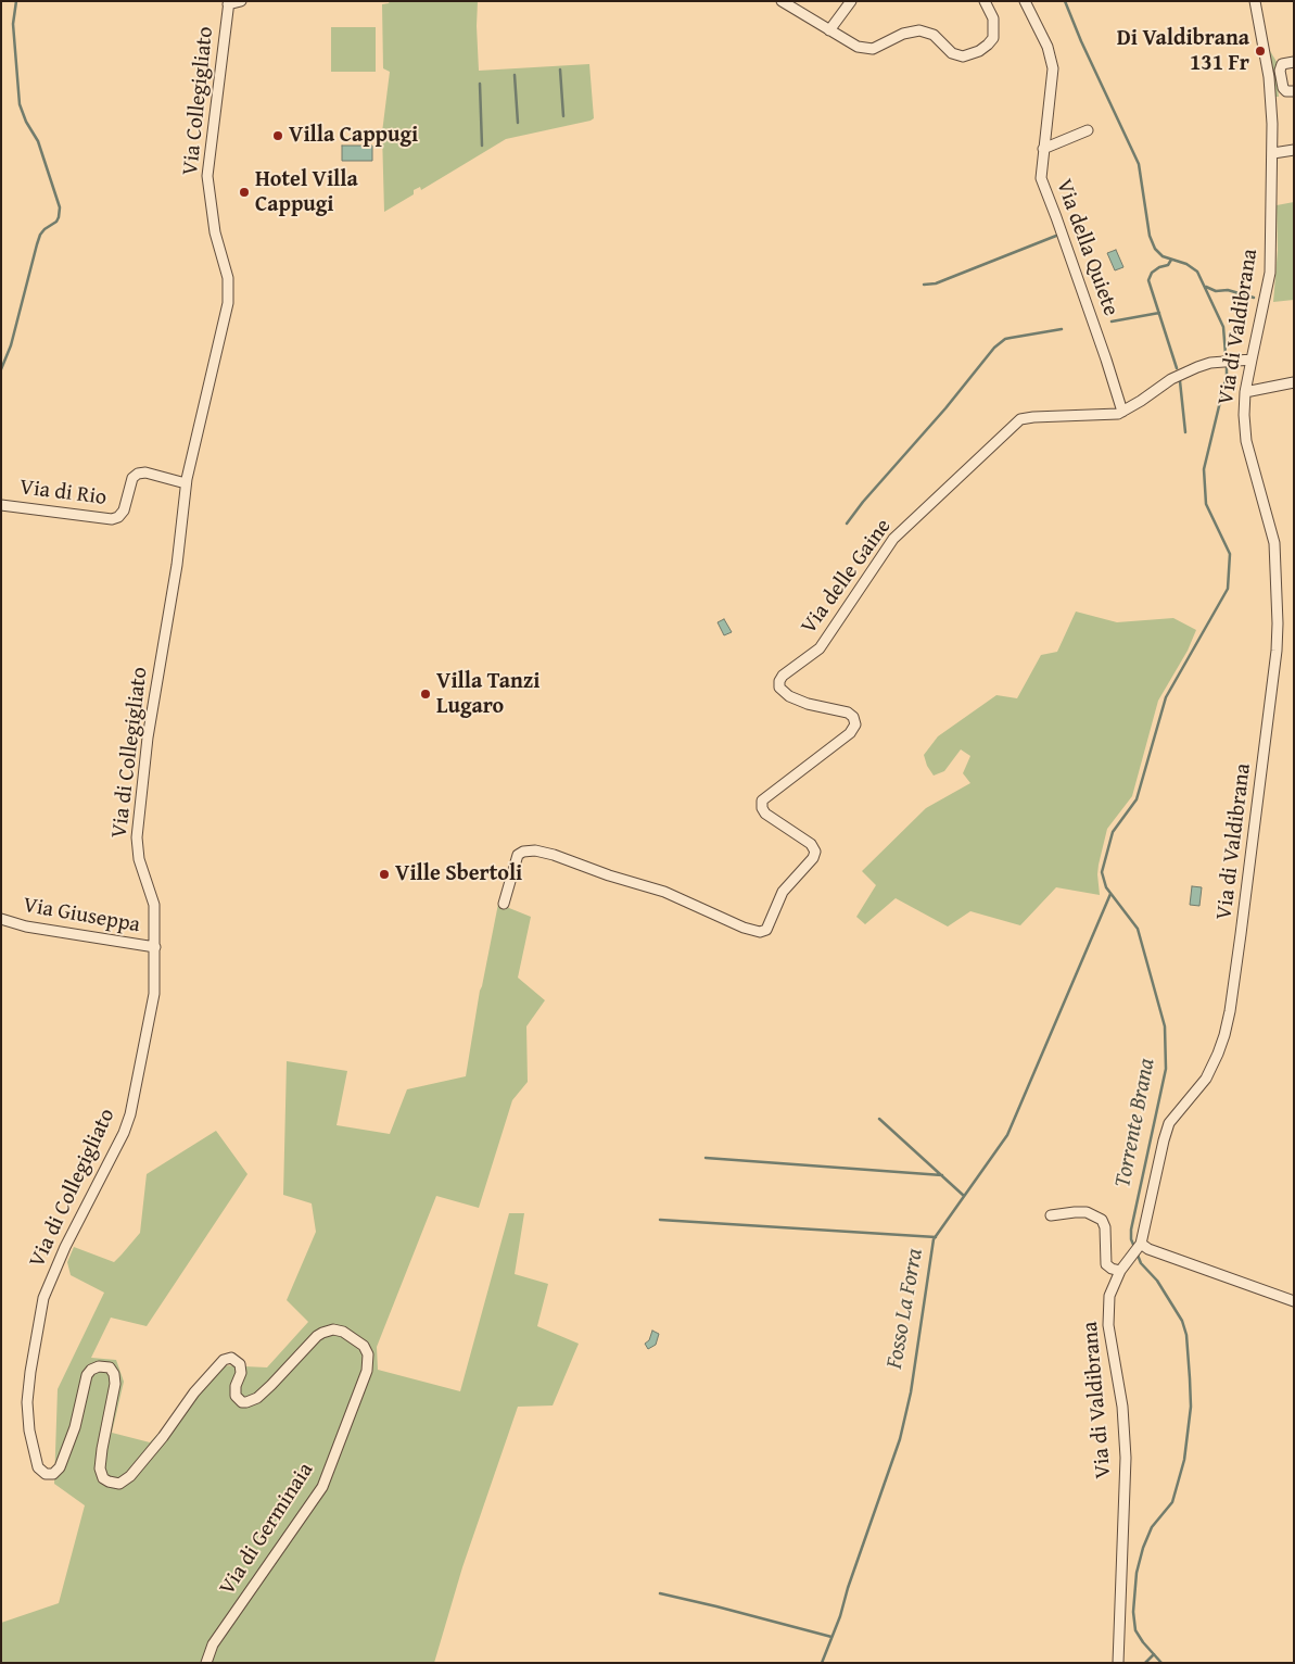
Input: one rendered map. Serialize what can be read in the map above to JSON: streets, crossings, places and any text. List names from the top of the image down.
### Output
{
  "streets": {
    "street": [
      "Via Collegigliato",
      "Via della Quiete",
      "Via di Valdibrana",
      "Via di Rio",
      "Via delle Gaine",
      "Via di Collegigliato",
      "Via Giuseppa",
      "Via di Germinaia"
    ]
  },
  "crossings": [
    ["Via Collegigliato", "Via di Collegigliato"],
    ["Via della Quiete", "Via delle Gaine"],
    ["Via di Valdibrana", "Via delle Gaine"],
    ["Via di Rio", "Via di Collegigliato"],
    ["Via di Collegigliato", "Via Giuseppa"],
    ["Via di Collegigliato", "Via di Germinaia"]
  ],
  "water": ["Torrente Brana", "Fosso La Forra"],
  "places": [
    "Di Valdibrana 131 Fr",
    "Villa Cappugi",
    "Hotel Villa Cappugi",
    "Villa Tanzi Lugaro",
    "Ville Sbertoli"
  ]
}
